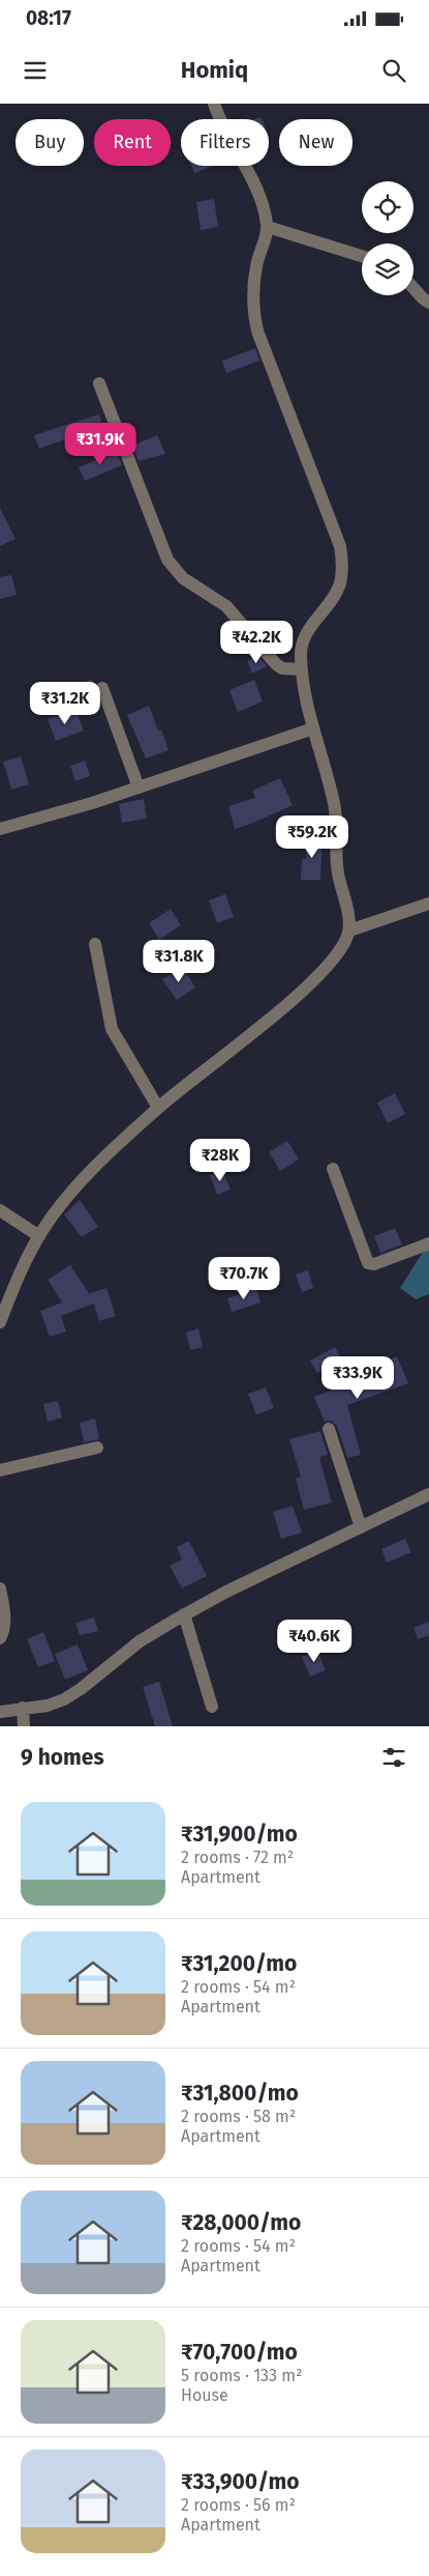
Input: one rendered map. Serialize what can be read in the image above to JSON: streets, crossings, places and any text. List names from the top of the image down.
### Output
{
  "page": {
    "status": "08:17",
    "header": "Homiq",
    "chip": [
      "Buy",
      "Rent",
      "Filters",
      "New"
    ],
    "price": [
      "₹31.9K",
      "₹42.2K",
      "₹31.2K",
      "₹59.2K",
      "₹31.8K",
      "₹28K",
      "₹70.7K",
      "₹33.9K",
      "₹40.6K"
    ],
    "heading": "9 homes",
    "list": [
      {
        "name": "₹31,900/mo",
        "note": "2 rooms · 72 m² · Apartment"
      },
      {
        "name": "₹31,200/mo",
        "note": "2 rooms · 54 m² · Apartment"
      },
      {
        "name": "₹31,800/mo",
        "note": "2 rooms · 58 m² · Apartment"
      },
      {
        "name": "₹28,000/mo",
        "note": "2 rooms · 54 m² · Apartment"
      },
      {
        "name": "₹70,700/mo",
        "note": "5 rooms · 133 m² · House"
      },
      {
        "name": "₹33,900/mo",
        "note": "2 rooms · 56 m² · Apartment"
      }
    ]
  }
}
